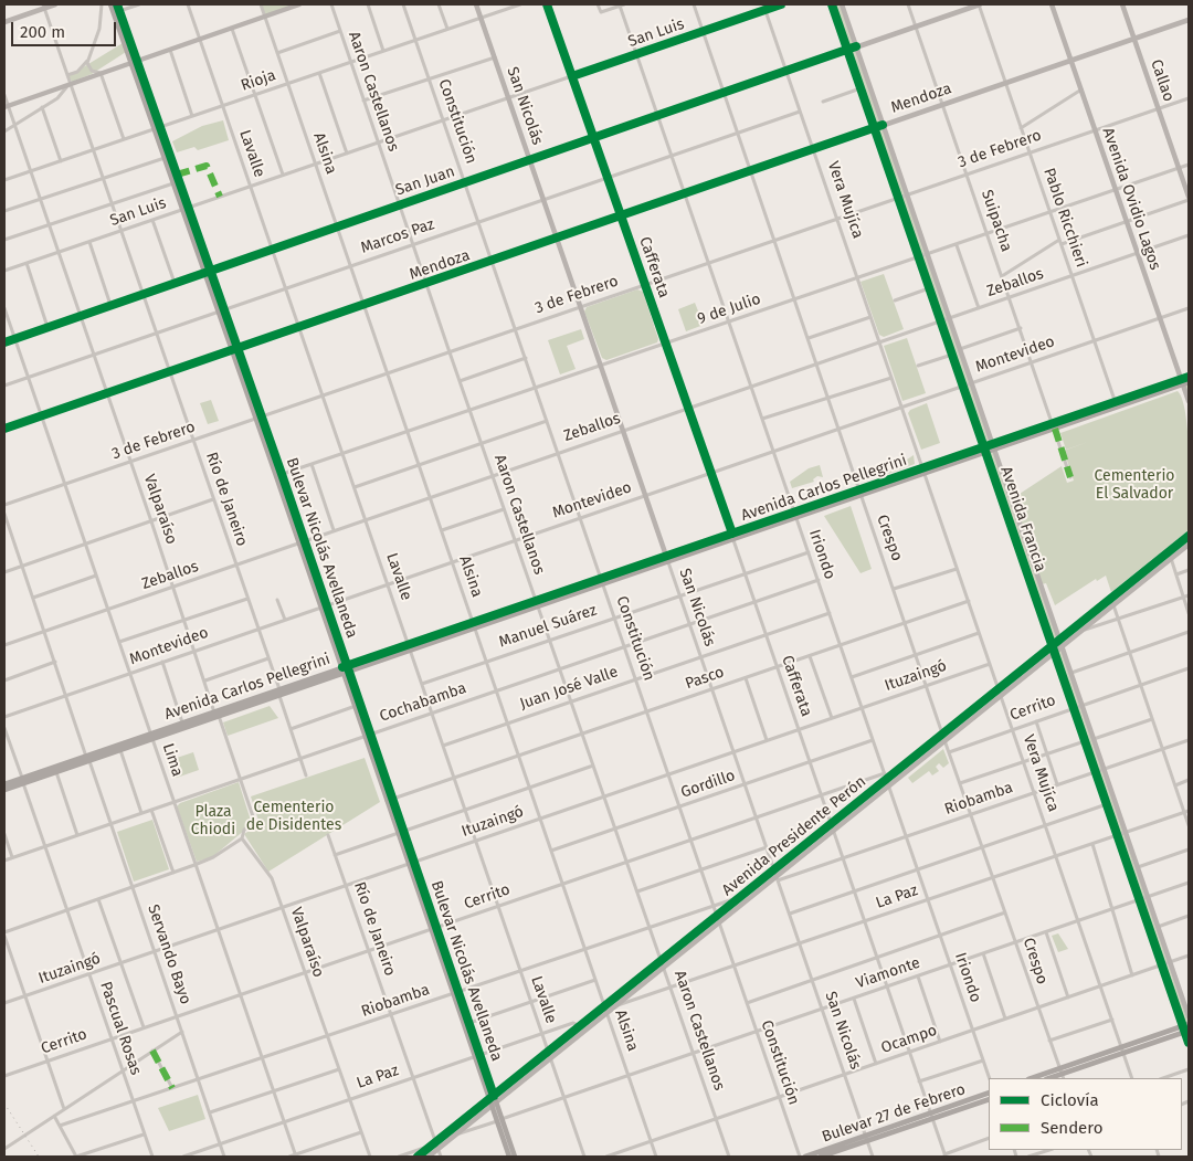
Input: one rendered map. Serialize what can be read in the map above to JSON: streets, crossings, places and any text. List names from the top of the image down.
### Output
{
  "streets": {
    "main road": [
      "Callao",
      "Mendoza",
      "San Nicolás",
      "San Juan",
      "Avenida Ovidio Lagos",
      "Cafferata",
      "Avenida Carlos Pellegrini",
      "Avenida Francia",
      "Bulevar Nicolás Avellaneda",
      "Avenida Presidente Perón",
      "Bulevar 27 de Febrero"
    ],
    "street": [
      "San Luis",
      "Rioja",
      "Aaron Castellanos",
      "Constitución",
      "3 de Febrero",
      "Lavalle",
      "Alsina",
      "Vera Mujíca",
      "Pablo Ricchieri",
      "Suipacha",
      "Marcos Paz",
      "Zeballos",
      "9 de Julio",
      "Montevideo",
      "Río de Janeiro",
      "Valparaíso",
      "Crespo",
      "Iriondo",
      "Manuel Suárez",
      "Ituzaingó",
      "Pasco",
      "Juan José Valle",
      "Cochabamba",
      "Cerrito",
      "Lima",
      "Gordillo",
      "Riobamba",
      "La Paz",
      "Servando Bayo",
      "Viamonte",
      "Pascual Rosas",
      "Ocampo"
    ]
  },
  "crossings": [
    ["San Luis", "Aaron Castellanos"],
    ["San Luis", "San Nicolás"],
    ["San Luis", "Constitución"],
    ["San Luis", "Lavalle"],
    ["San Luis", "Alsina"],
    ["San Luis", "Vera Mujíca"],
    ["San Luis", "Cafferata"],
    ["San Luis", "Río de Janeiro"],
    ["San Luis", "Valparaíso"],
    ["San Luis", "Crespo"],
    ["San Luis", "Bulevar Nicolás Avellaneda"],
    ["San Luis", "Iriondo"],
    ["Rioja", "Aaron Castellanos"],
    ["Rioja", "San Nicolás"],
    ["Rioja", "Constitución"],
    ["Rioja", "Lavalle"],
    ["Rioja", "Alsina"],
    ["Rioja", "Río de Janeiro"],
    ["Rioja", "Valparaíso"],
    ["Rioja", "Bulevar Nicolás Avellaneda"],
    ["Callao", "Mendoza"],
    ["Callao", "3 de Febrero"],
    ["Callao", "9 de Julio"],
    ["Aaron Castellanos", "Mendoza"],
    ["Aaron Castellanos", "3 de Febrero"],
    ["Aaron Castellanos", "San Juan"],
    ["Aaron Castellanos", "Marcos Paz"],
    ["Aaron Castellanos", "Zeballos"],
    ["Aaron Castellanos", "9 de Julio"],
    ["Aaron Castellanos", "Montevideo"],
    ["Aaron Castellanos", "Avenida Carlos Pellegrini"],
    ["Aaron Castellanos", "Manuel Suárez"],
    ["Aaron Castellanos", "Ituzaingó"],
    ["Aaron Castellanos", "Pasco"],
    ["Aaron Castellanos", "Juan José Valle"],
    ["Aaron Castellanos", "Cochabamba"],
    ["Aaron Castellanos", "Cerrito"],
    ["Aaron Castellanos", "Gordillo"],
    ["Aaron Castellanos", "Riobamba"],
    ["Aaron Castellanos", "Avenida Presidente Perón"],
    ["Aaron Castellanos", "La Paz"],
    ["Aaron Castellanos", "Viamonte"],
    ["Aaron Castellanos", "Ocampo"],
    ["Mendoza", "San Nicolás"],
    ["Mendoza", "Constitución"],
    ["Mendoza", "Lavalle"],
    ["Mendoza", "Alsina"],
    ["Mendoza", "Avenida Ovidio Lagos"],
    ["Mendoza", "Vera Mujíca"],
    ["Mendoza", "Pablo Ricchieri"],
    ["Mendoza", "Suipacha"],
    ["Mendoza", "Cafferata"],
    ["Mendoza", "Río de Janeiro"],
    ["Mendoza", "Valparaíso"],
    ["Mendoza", "Avenida Francia"],
    ["Mendoza", "Crespo"],
    ["Mendoza", "Bulevar Nicolás Avellaneda"],
    ["Mendoza", "Iriondo"],
    ["Mendoza", "Lima"],
    ["San Nicolás", "3 de Febrero"],
    ["San Nicolás", "San Juan"],
    ["San Nicolás", "Marcos Paz"],
    ["San Nicolás", "Zeballos"],
    ["San Nicolás", "9 de Julio"],
    ["San Nicolás", "Montevideo"],
    ["San Nicolás", "Avenida Carlos Pellegrini"],
    ["San Nicolás", "Manuel Suárez"],
    ["San Nicolás", "Ituzaingó"],
    ["San Nicolás", "Pasco"],
    ["San Nicolás", "Juan José Valle"],
    ["San Nicolás", "Cochabamba"],
    ["San Nicolás", "Cerrito"],
    ["San Nicolás", "Gordillo"],
    ["San Nicolás", "Riobamba"],
    ["San Nicolás", "Avenida Presidente Perón"],
    ["San Nicolás", "La Paz"],
    ["San Nicolás", "Viamonte"],
    ["San Nicolás", "Ocampo"],
    ["San Nicolás", "Bulevar 27 de Febrero"],
    ["Constitución", "3 de Febrero"],
    ["Constitución", "San Juan"],
    ["Constitución", "Marcos Paz"],
    ["Constitución", "Zeballos"],
    ["Constitución", "9 de Julio"],
    ["Constitución", "Montevideo"],
    ["Constitución", "Avenida Carlos Pellegrini"],
    ["Constitución", "Manuel Suárez"],
    ["Constitución", "Ituzaingó"],
    ["Constitución", "Pasco"],
    ["Constitución", "Juan José Valle"],
    ["Constitución", "Cochabamba"],
    ["Constitución", "Cerrito"],
    ["Constitución", "Gordillo"],
    ["Constitución", "Riobamba"],
    ["Constitución", "Avenida Presidente Perón"],
    ["Constitución", "La Paz"],
    ["Constitución", "Viamonte"],
    ["Constitución", "Ocampo"],
    ["3 de Febrero", "Lavalle"],
    ["3 de Febrero", "Alsina"],
    ["3 de Febrero", "Avenida Ovidio Lagos"],
    ["3 de Febrero", "Vera Mujíca"],
    ["3 de Febrero", "Pablo Ricchieri"],
    ["3 de Febrero", "Suipacha"],
    ["3 de Febrero", "Cafferata"],
    ["3 de Febrero", "Río de Janeiro"],
    ["3 de Febrero", "Valparaíso"],
    ["3 de Febrero", "Avenida Francia"],
    ["3 de Febrero", "Crespo"],
    ["3 de Febrero", "Bulevar Nicolás Avellaneda"],
    ["3 de Febrero", "Iriondo"],
    ["3 de Febrero", "Lima"],
    ["Lavalle", "San Juan"],
    ["Lavalle", "Marcos Paz"],
    ["Lavalle", "Zeballos"],
    ["Lavalle", "9 de Julio"],
    ["Lavalle", "Montevideo"],
    ["Lavalle", "Avenida Carlos Pellegrini"],
    ["Lavalle", "Manuel Suárez"],
    ["Lavalle", "Ituzaingó"],
    ["Lavalle", "Pasco"],
    ["Lavalle", "Juan José Valle"],
    ["Lavalle", "Cochabamba"],
    ["Lavalle", "Cerrito"],
    ["Lavalle", "Riobamba"],
    ["Lavalle", "Avenida Presidente Perón"],
    ["Lavalle", "La Paz"],
    ["Lavalle", "Viamonte"],
    ["Alsina", "San Juan"],
    ["Alsina", "Marcos Paz"],
    ["Alsina", "Zeballos"],
    ["Alsina", "9 de Julio"],
    ["Alsina", "Montevideo"],
    ["Alsina", "Avenida Carlos Pellegrini"],
    ["Alsina", "Manuel Suárez"],
    ["Alsina", "Ituzaingó"],
    ["Alsina", "Pasco"],
    ["Alsina", "Juan José Valle"],
    ["Alsina", "Cochabamba"],
    ["Alsina", "Cerrito"],
    ["Alsina", "Gordillo"],
    ["Alsina", "Riobamba"],
    ["Alsina", "Avenida Presidente Perón"],
    ["Alsina", "Viamonte"],
    ["Alsina", "Ocampo"],
    ["San Juan", "Vera Mujíca"],
    ["San Juan", "Pablo Ricchieri"],
    ["San Juan", "Suipacha"],
    ["San Juan", "Cafferata"],
    ["San Juan", "Río de Janeiro"],
    ["San Juan", "Valparaíso"],
    ["San Juan", "Avenida Francia"],
    ["San Juan", "Crespo"],
    ["San Juan", "Bulevar Nicolás Avellaneda"],
    ["San Juan", "Iriondo"],
    ["San Juan", "Lima"],
    ["Avenida Ovidio Lagos", "Zeballos"],
    ["Avenida Ovidio Lagos", "9 de Julio"],
    ["Avenida Ovidio Lagos", "Montevideo"],
    ["Avenida Ovidio Lagos", "Avenida Carlos Pellegrini"],
    ["Vera Mujíca", "Marcos Paz"],
    ["Vera Mujíca", "Zeballos"],
    ["Vera Mujíca", "9 de Julio"],
    ["Vera Mujíca", "Montevideo"],
    ["Vera Mujíca", "Avenida Carlos Pellegrini"],
    ["Vera Mujíca", "Ituzaingó"],
    ["Vera Mujíca", "Pasco"],
    ["Vera Mujíca", "Cerrito"],
    ["Vera Mujíca", "Riobamba"],
    ["Vera Mujíca", "Avenida Presidente Perón"],
    ["Vera Mujíca", "La Paz"],
    ["Vera Mujíca", "Viamonte"],
    ["Vera Mujíca", "Ocampo"],
    ["Pablo Ricchieri", "Zeballos"],
    ["Pablo Ricchieri", "9 de Julio"],
    ["Pablo Ricchieri", "Montevideo"],
    ["Pablo Ricchieri", "Avenida Carlos Pellegrini"],
    ["Suipacha", "Zeballos"],
    ["Suipacha", "9 de Julio"],
    ["Suipacha", "Montevideo"],
    ["Suipacha", "Avenida Carlos Pellegrini"],
    ["Marcos Paz", "Cafferata"],
    ["Marcos Paz", "Río de Janeiro"],
    ["Marcos Paz", "Valparaíso"],
    ["Marcos Paz", "Crespo"],
    ["Marcos Paz", "Bulevar Nicolás Avellaneda"],
    ["Marcos Paz", "Iriondo"],
    ["Marcos Paz", "Lima"],
    ["Cafferata", "Zeballos"],
    ["Cafferata", "9 de Julio"],
    ["Cafferata", "Montevideo"],
    ["Cafferata", "Avenida Carlos Pellegrini"],
    ["Cafferata", "Manuel Suárez"],
    ["Cafferata", "Ituzaingó"],
    ["Cafferata", "Pasco"],
    ["Cafferata", "Juan José Valle"],
    ["Cafferata", "Cochabamba"],
    ["Cafferata", "Cerrito"],
    ["Cafferata", "Gordillo"],
    ["Cafferata", "Riobamba"],
    ["Cafferata", "Avenida Presidente Perón"],
    ["Cafferata", "La Paz"],
    ["Cafferata", "Viamonte"],
    ["Cafferata", "Ocampo"],
    ["Cafferata", "Bulevar 27 de Febrero"],
    ["Zeballos", "Río de Janeiro"],
    ["Zeballos", "Valparaíso"],
    ["Zeballos", "Avenida Francia"],
    ["Zeballos", "Crespo"],
    ["Zeballos", "Bulevar Nicolás Avellaneda"],
    ["Zeballos", "Iriondo"],
    ["Zeballos", "Lima"],
    ["Zeballos", "Servando Bayo"],
    ["9 de Julio", "Avenida Francia"],
    ["9 de Julio", "Crespo"],
    ["9 de Julio", "Bulevar Nicolás Avellaneda"],
    ["9 de Julio", "Iriondo"],
    ["Montevideo", "Río de Janeiro"],
    ["Montevideo", "Valparaíso"],
    ["Montevideo", "Avenida Francia"],
    ["Montevideo", "Crespo"],
    ["Montevideo", "Bulevar Nicolás Avellaneda"],
    ["Montevideo", "Iriondo"],
    ["Montevideo", "Lima"],
    ["Montevideo", "Servando Bayo"],
    ["Avenida Carlos Pellegrini", "Río de Janeiro"],
    ["Avenida Carlos Pellegrini", "Valparaíso"],
    ["Avenida Carlos Pellegrini", "Avenida Francia"],
    ["Avenida Carlos Pellegrini", "Crespo"],
    ["Avenida Carlos Pellegrini", "Bulevar Nicolás Avellaneda"],
    ["Avenida Carlos Pellegrini", "Iriondo"],
    ["Avenida Carlos Pellegrini", "Lima"],
    ["Avenida Carlos Pellegrini", "Servando Bayo"],
    ["Avenida Carlos Pellegrini", "Pascual Rosas"],
    ["Río de Janeiro", "Ituzaingó"],
    ["Río de Janeiro", "Cochabamba"],
    ["Río de Janeiro", "Cerrito"],
    ["Río de Janeiro", "Riobamba"],
    ["Río de Janeiro", "Avenida Presidente Perón"],
    ["Río de Janeiro", "La Paz"],
    ["Valparaíso", "Ituzaingó"],
    ["Valparaíso", "Cochabamba"],
    ["Valparaíso", "Cerrito"],
    ["Valparaíso", "Riobamba"],
    ["Valparaíso", "La Paz"],
    ["Avenida Francia", "Cerrito"],
    ["Avenida Francia", "Riobamba"],
    ["Avenida Francia", "Avenida Presidente Perón"],
    ["Avenida Francia", "La Paz"],
    ["Avenida Francia", "Viamonte"],
    ["Avenida Francia", "Ocampo"],
    ["Crespo", "Ituzaingó"],
    ["Crespo", "Pasco"],
    ["Crespo", "Cerrito"],
    ["Crespo", "Riobamba"],
    ["Crespo", "Avenida Presidente Perón"],
    ["Crespo", "La Paz"],
    ["Crespo", "Viamonte"],
    ["Crespo", "Ocampo"],
    ["Bulevar Nicolás Avellaneda", "Ituzaingó"],
    ["Bulevar Nicolás Avellaneda", "Pasco"],
    ["Bulevar Nicolás Avellaneda", "Cochabamba"],
    ["Bulevar Nicolás Avellaneda", "Cerrito"],
    ["Bulevar Nicolás Avellaneda", "Riobamba"],
    ["Bulevar Nicolás Avellaneda", "Avenida Presidente Perón"],
    ["Bulevar Nicolás Avellaneda", "La Paz"],
    ["Bulevar Nicolás Avellaneda", "Viamonte"],
    ["Iriondo", "Manuel Suárez"],
    ["Iriondo", "Ituzaingó"],
    ["Iriondo", "Pasco"],
    ["Iriondo", "Juan José Valle"],
    ["Iriondo", "Cochabamba"],
    ["Iriondo", "Cerrito"],
    ["Iriondo", "Gordillo"],
    ["Iriondo", "Riobamba"],
    ["Iriondo", "Avenida Presidente Perón"],
    ["Iriondo", "La Paz"],
    ["Iriondo", "Viamonte"],
    ["Iriondo", "Ocampo"],
    ["Ituzaingó", "Lima"],
    ["Ituzaingó", "Servando Bayo"],
    ["Ituzaingó", "Pascual Rosas"],
    ["Cochabamba", "Lima"],
    ["Cochabamba", "Servando Bayo"],
    ["Cochabamba", "Pascual Rosas"],
    ["Cerrito", "Lima"],
    ["Cerrito", "Avenida Presidente Perón"],
    ["Cerrito", "Servando Bayo"],
    ["Cerrito", "Pascual Rosas"],
    ["Lima", "Riobamba"],
    ["Lima", "La Paz"],
    ["Riobamba", "Avenida Presidente Perón"],
    ["Riobamba", "Servando Bayo"],
    ["Riobamba", "Pascual Rosas"],
    ["Avenida Presidente Perón", "La Paz"],
    ["Avenida Presidente Perón", "Viamonte"],
    ["La Paz", "Servando Bayo"]
  ],
  "parks": ["Cementerio El Salvador", "Cementerio de Disidentes", "Plaza Chiodi"],
  "legend": ["Ciclovía", "Sendero"],
  "scale_bar": "200 m"
}
